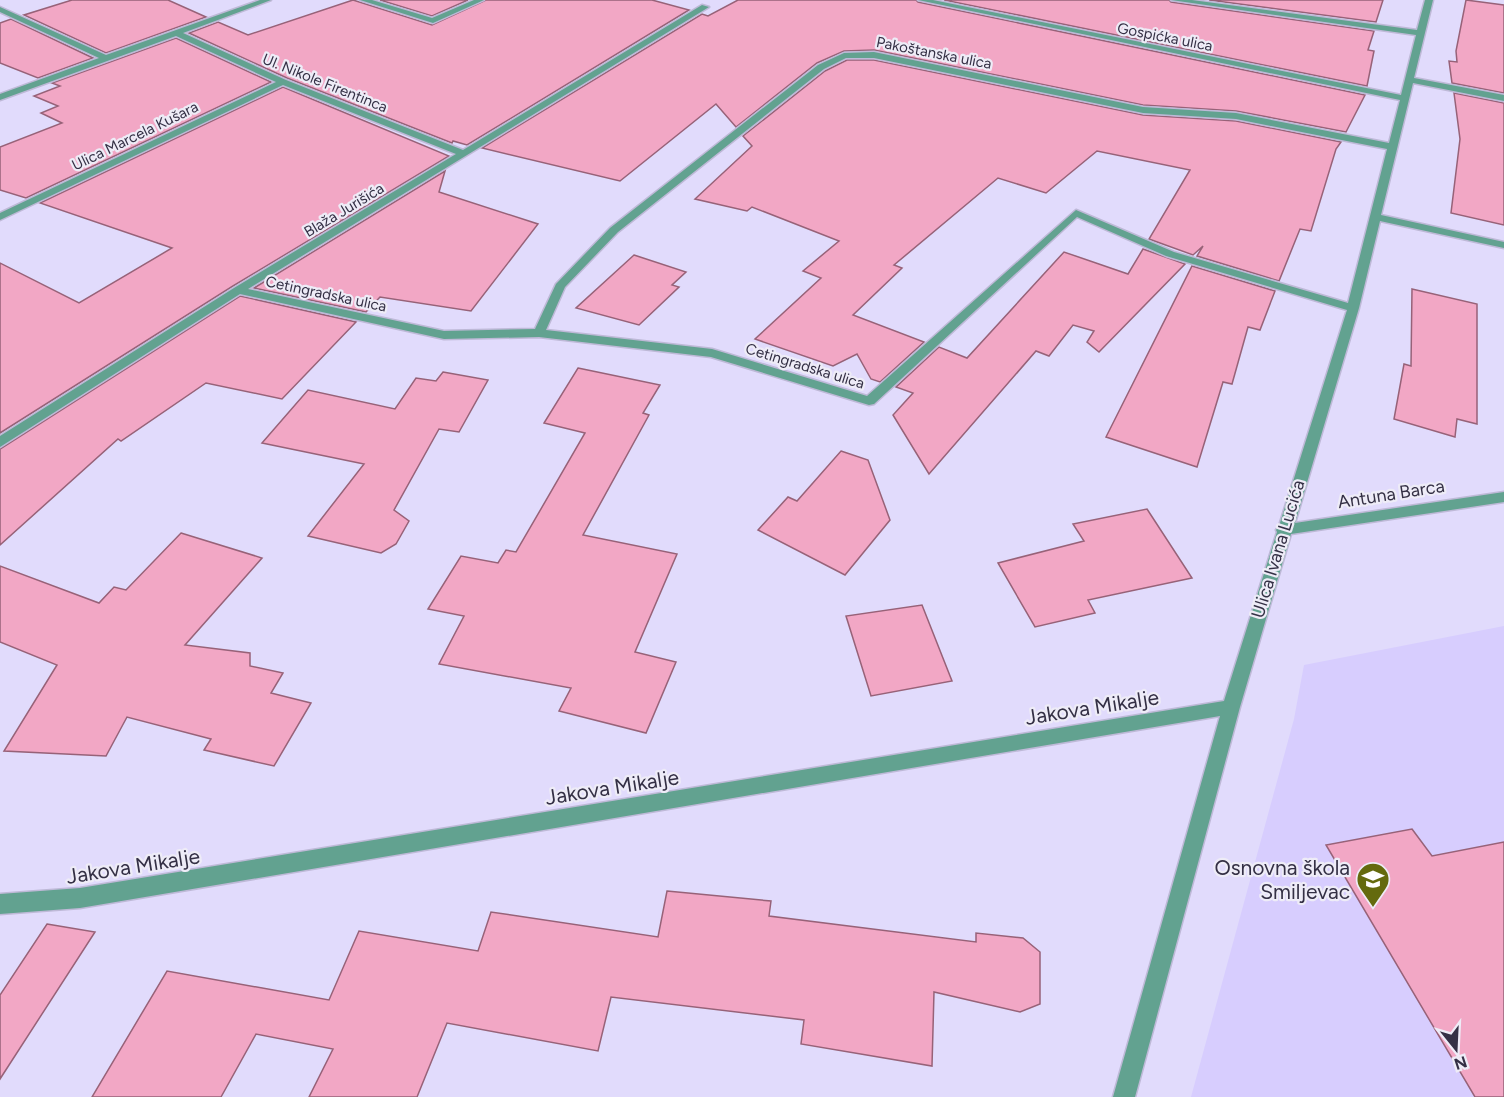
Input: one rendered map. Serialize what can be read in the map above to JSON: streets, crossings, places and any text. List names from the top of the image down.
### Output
{
  "streets": {
    "street": [
      "Gospićka ulica",
      "Pakoštanska ulica",
      "Ul. Nikole Firentinca",
      "Ulica Marcela Kušara",
      "Blaža Jurišića",
      "Cetingradska ulica",
      "Antuna Barca",
      "Ulica Ivana Lucića",
      "Jakova Mikalje"
    ]
  },
  "crossings": [
    ["Gospićka ulica", "Ulica Ivana Lucića"],
    ["Pakoštanska ulica", "Cetingradska ulica"],
    ["Pakoštanska ulica", "Ulica Ivana Lucića"],
    ["Ul. Nikole Firentinca", "Ulica Marcela Kušara"],
    ["Ul. Nikole Firentinca", "Blaža Jurišića"],
    ["Blaža Jurišića", "Cetingradska ulica"],
    ["Cetingradska ulica", "Ulica Ivana Lucića"],
    ["Antuna Barca", "Ulica Ivana Lucića"],
    ["Ulica Ivana Lucića", "Jakova Mikalje"]
  ],
  "places": {
    "school or university": ["Osnovna škola Smiljevac"]
  },
  "north": "bottom"
}
